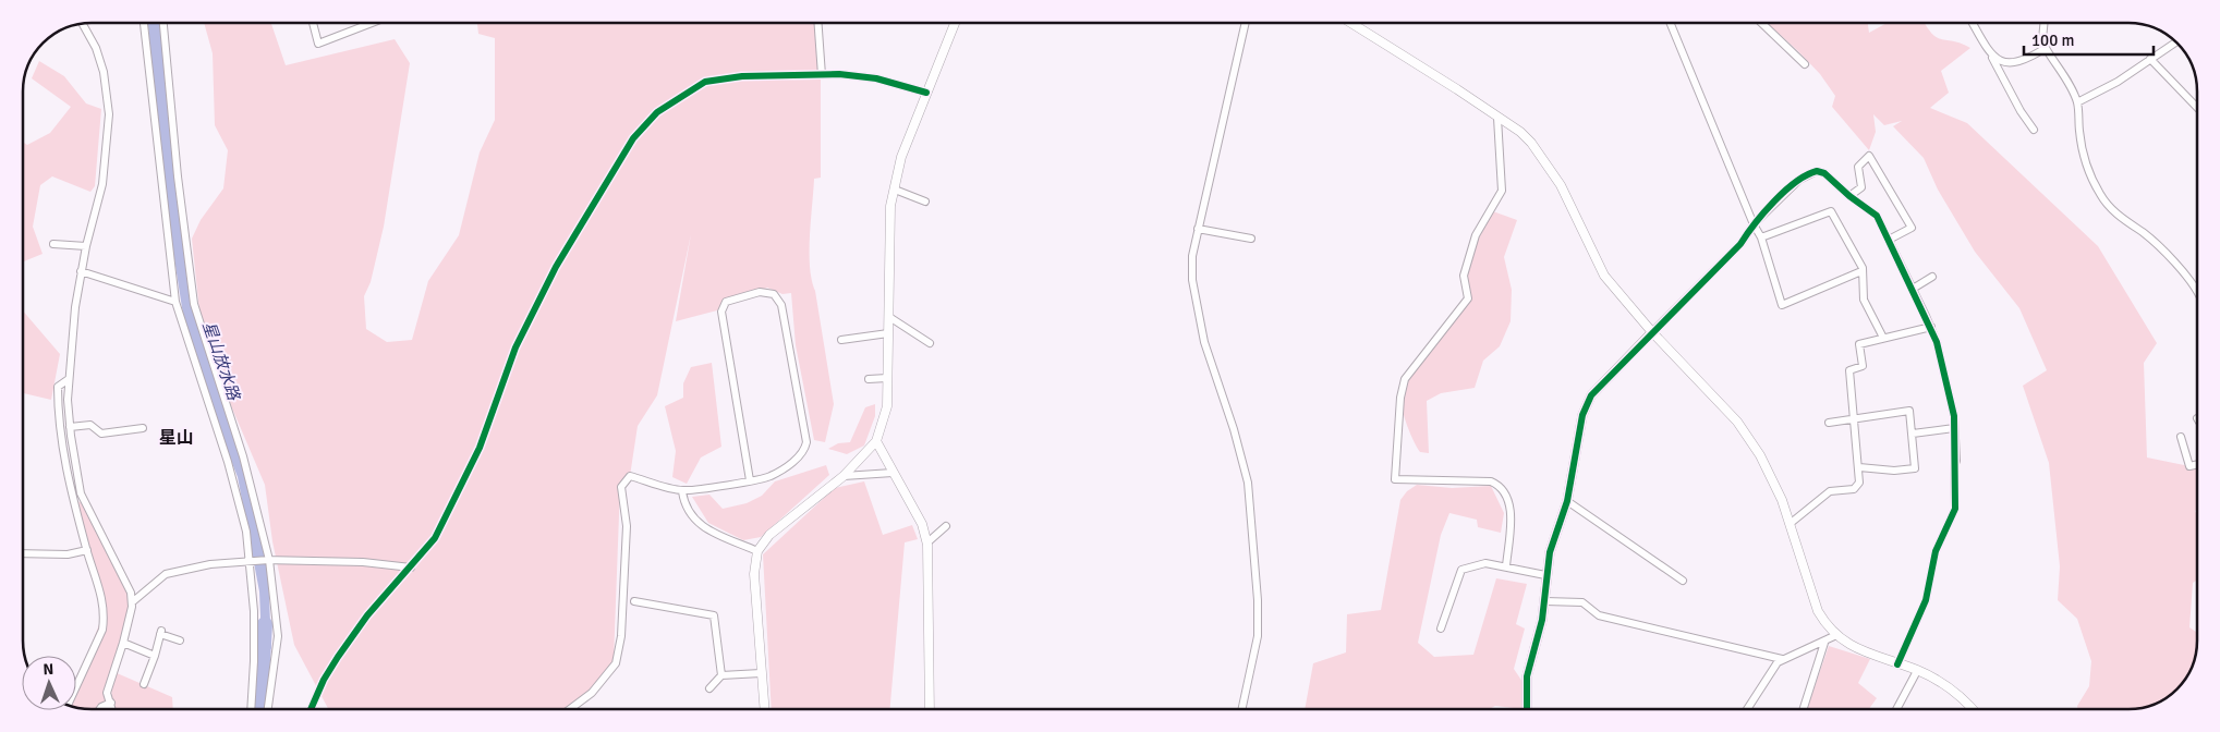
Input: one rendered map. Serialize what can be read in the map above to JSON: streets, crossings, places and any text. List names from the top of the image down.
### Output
{
  "districts": ["星山"],
  "water": ["星山放水路"],
  "scale_bar": "100 m",
  "north": "top"
}
